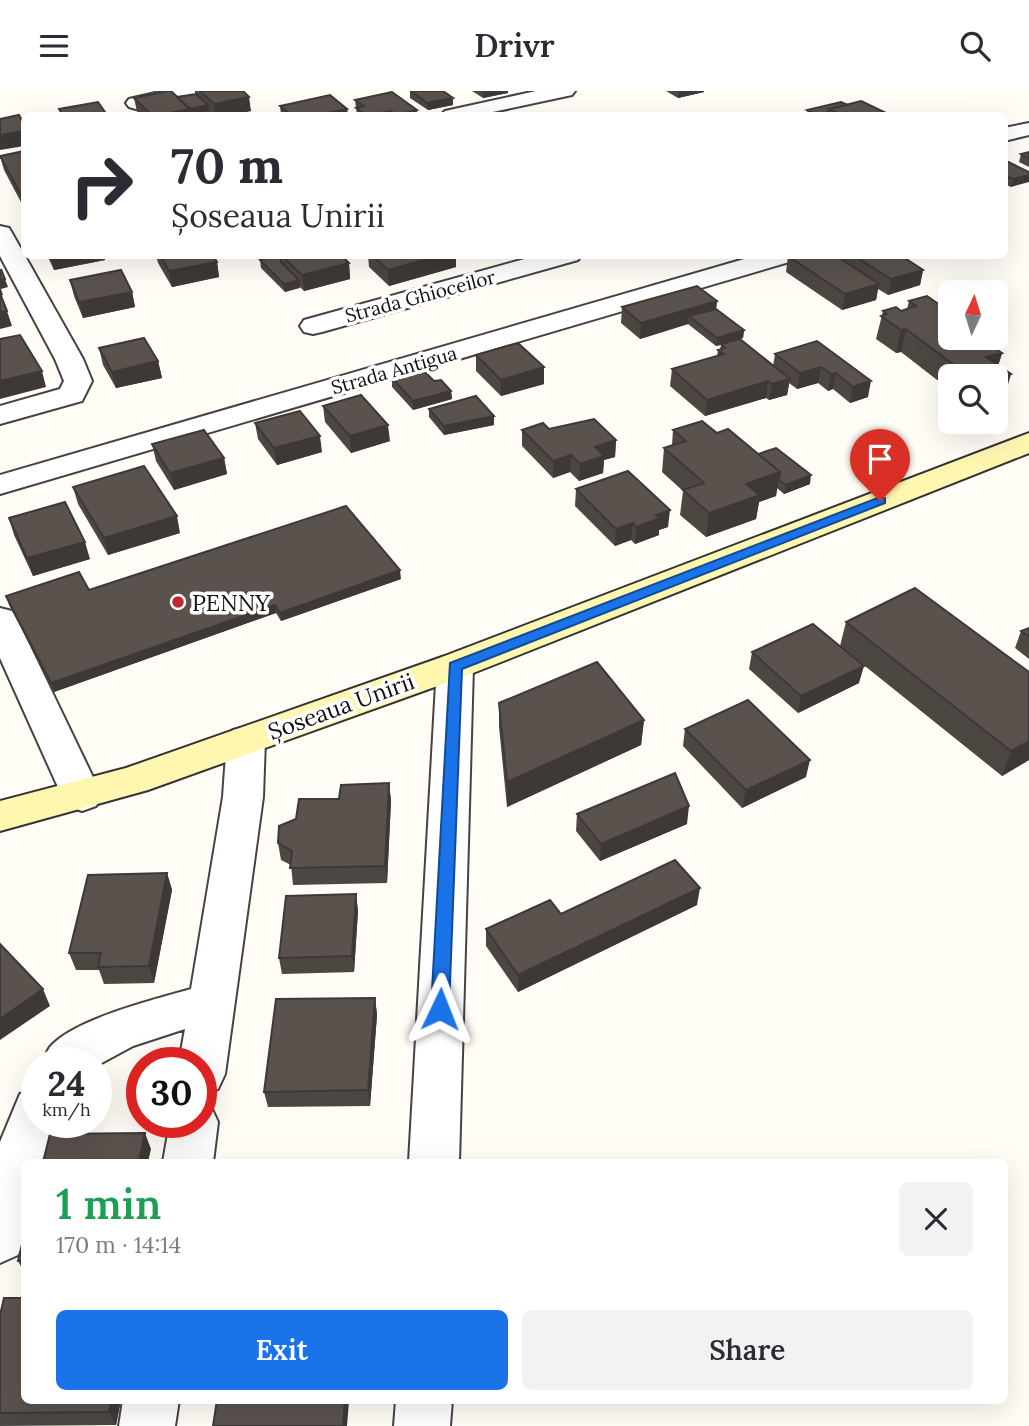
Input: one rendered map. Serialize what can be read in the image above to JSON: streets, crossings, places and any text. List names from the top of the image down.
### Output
{
  "streets": {
    "main road": ["Șoseaua Unirii"],
    "street": ["Strada Ghioceilor", "Strada Antigua"]
  },
  "places": ["PENNY"],
  "north": "top",
  "page": {
    "header": "Drivr",
    "turn": ["70 m", "Șoseaua Unirii"],
    "speed": "24 km/h",
    "limit": "30",
    "heading": ["1 min", "170 m · 14:14"],
    "buttons": ["Exit", "Share"]
  }
}
